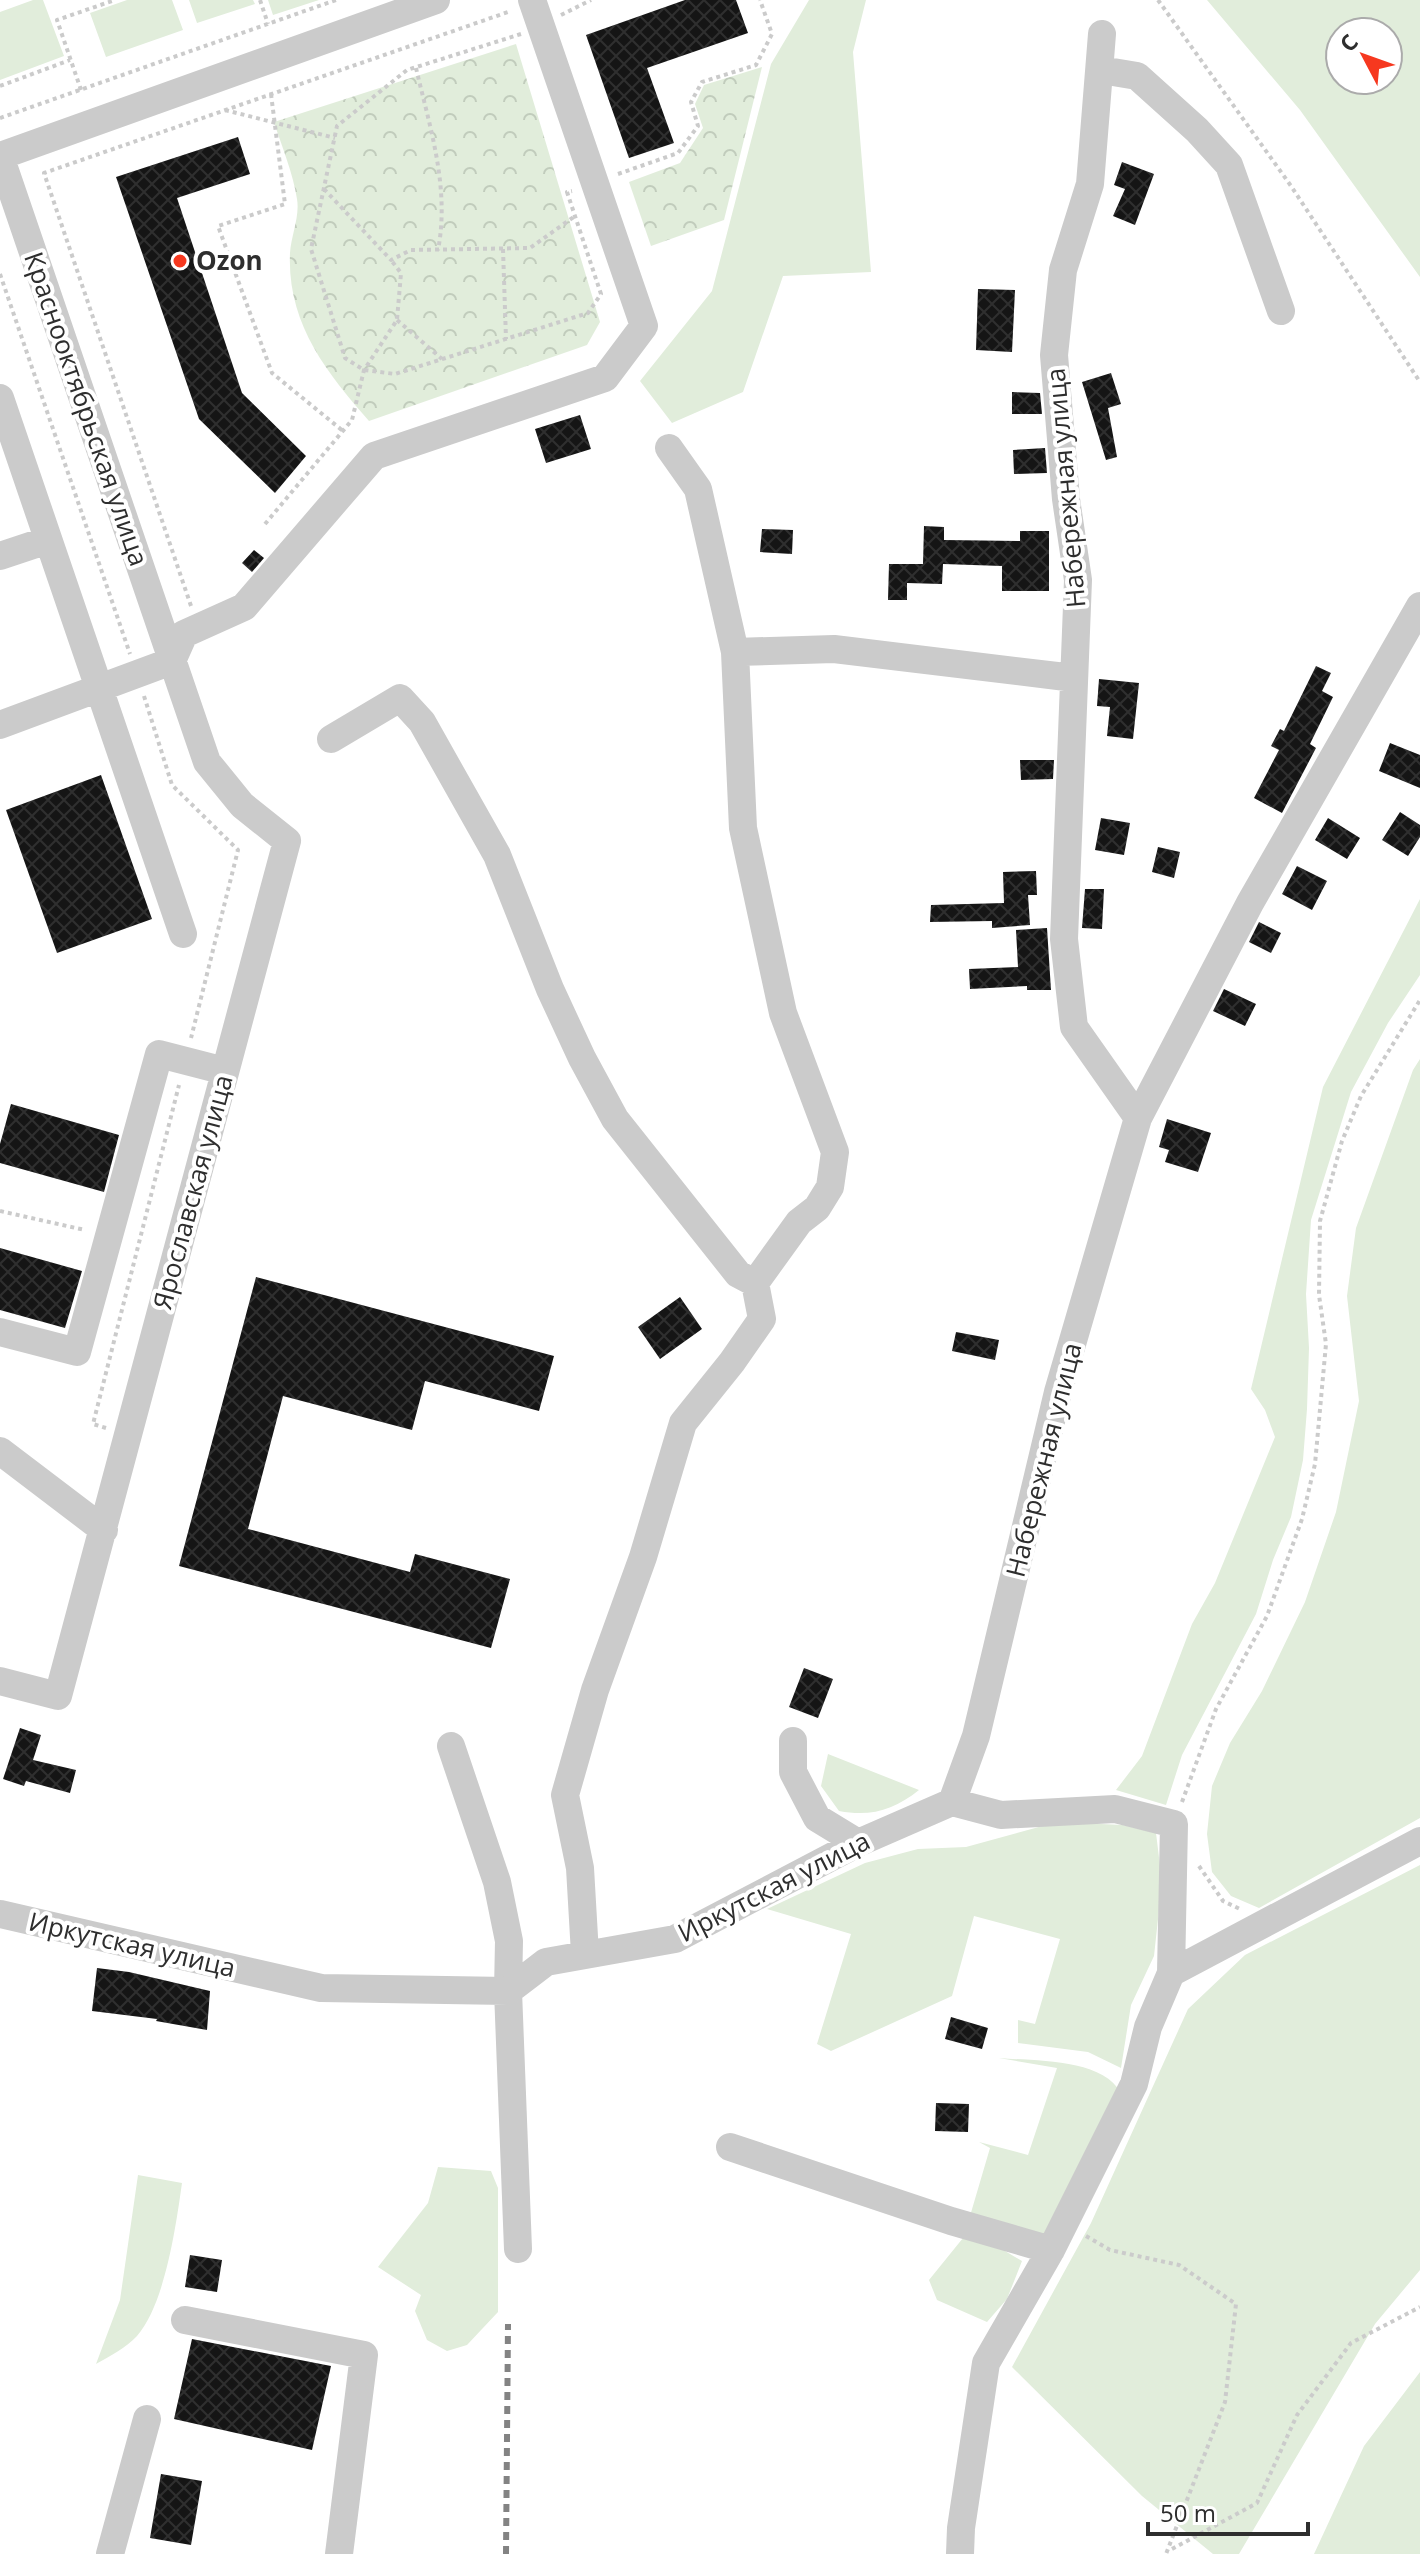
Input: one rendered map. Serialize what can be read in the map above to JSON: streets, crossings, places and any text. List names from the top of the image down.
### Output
{
  "streets": {
    "street": [
      "Краснооктябрьская улица",
      "Набережная улица",
      "Ярославская улица",
      "Иркутская улица"
    ]
  },
  "crossings": [
    ["Краснооктябрьская улица", "Ярославская улица"],
    ["Набережная улица", "Иркутская улица"]
  ],
  "places": ["Ozon"],
  "scale_bar": "50 m",
  "north": "top left"
}
